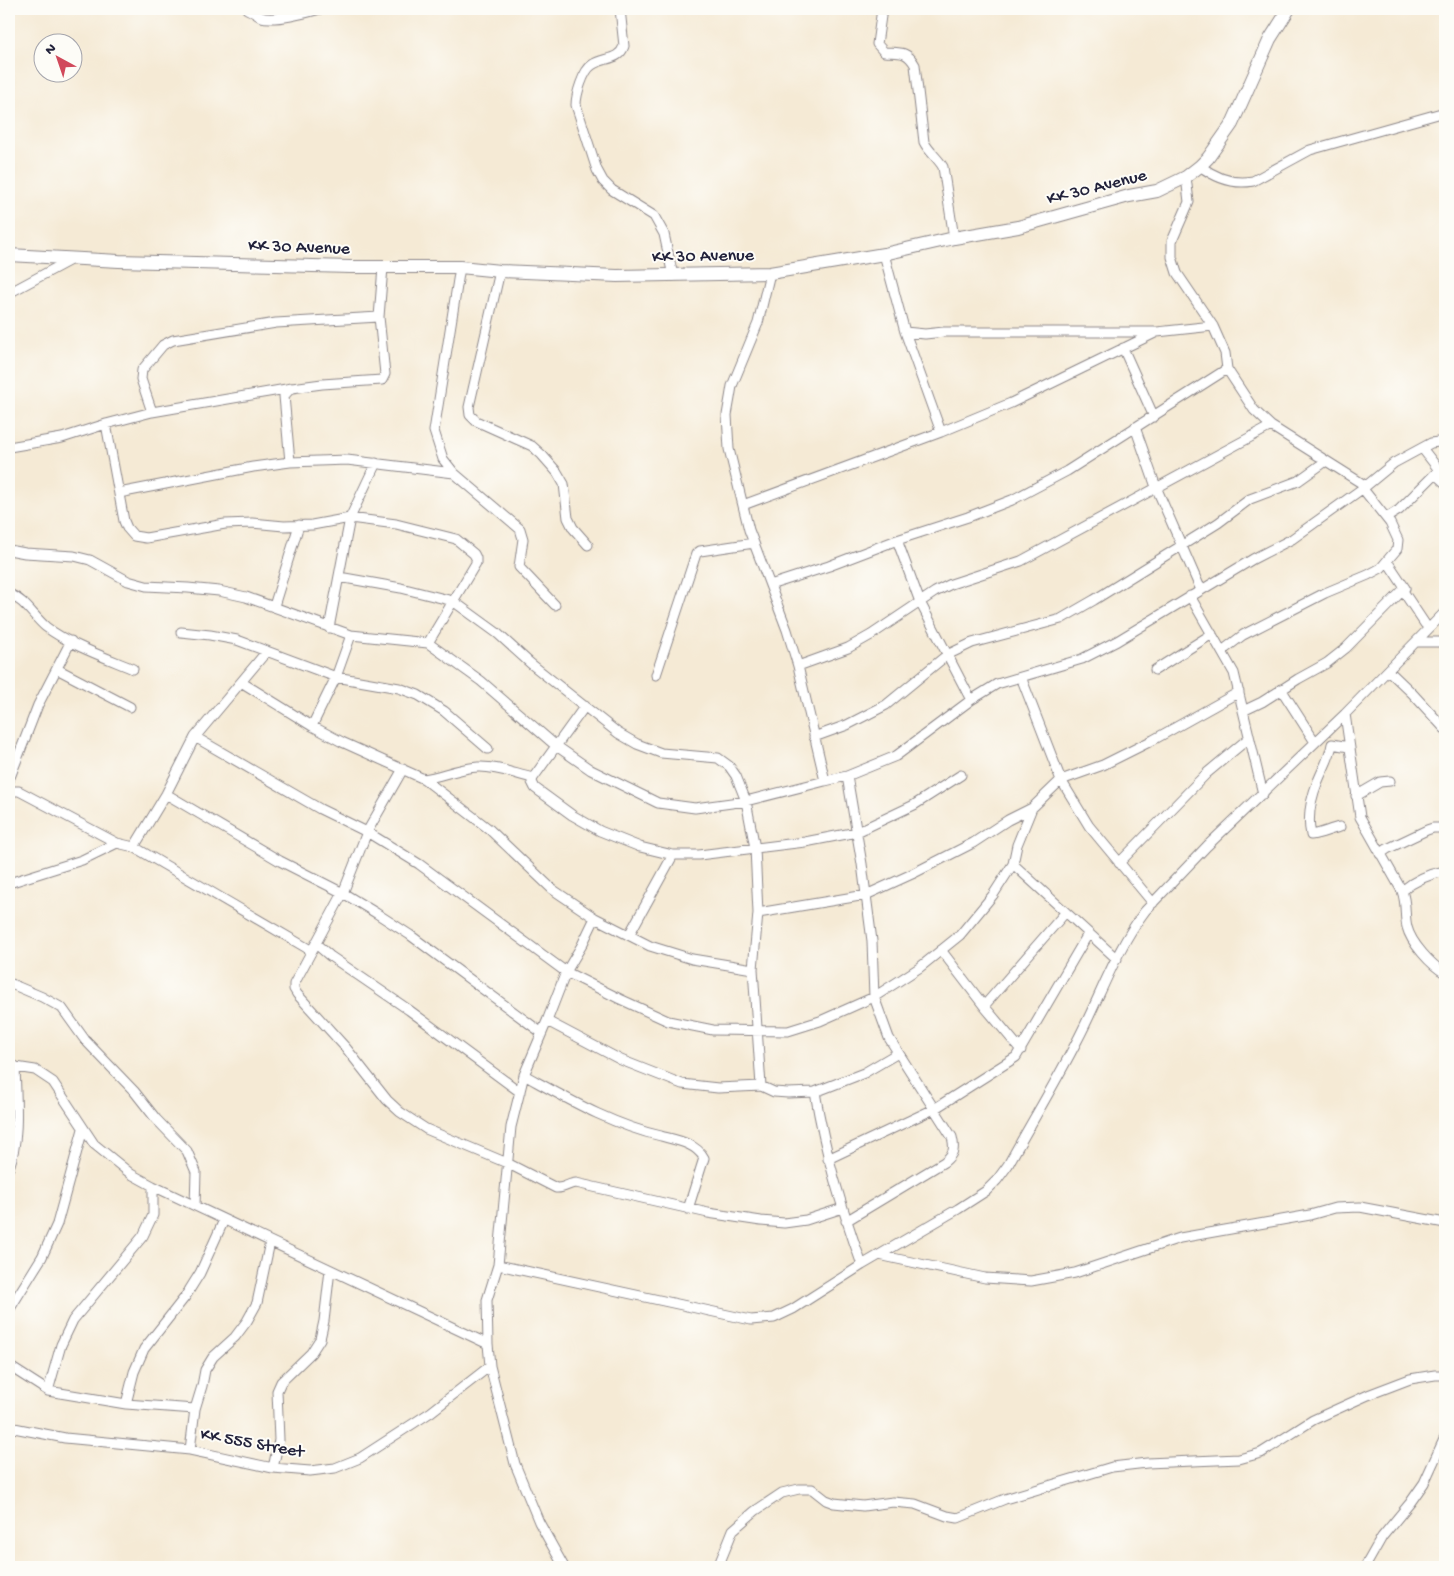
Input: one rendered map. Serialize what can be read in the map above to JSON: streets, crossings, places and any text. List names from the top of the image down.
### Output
{
  "streets": {
    "main road": ["KK 30 Avenue"],
    "street": ["KK 555 Street"]
  },
  "north": "top left"
}
